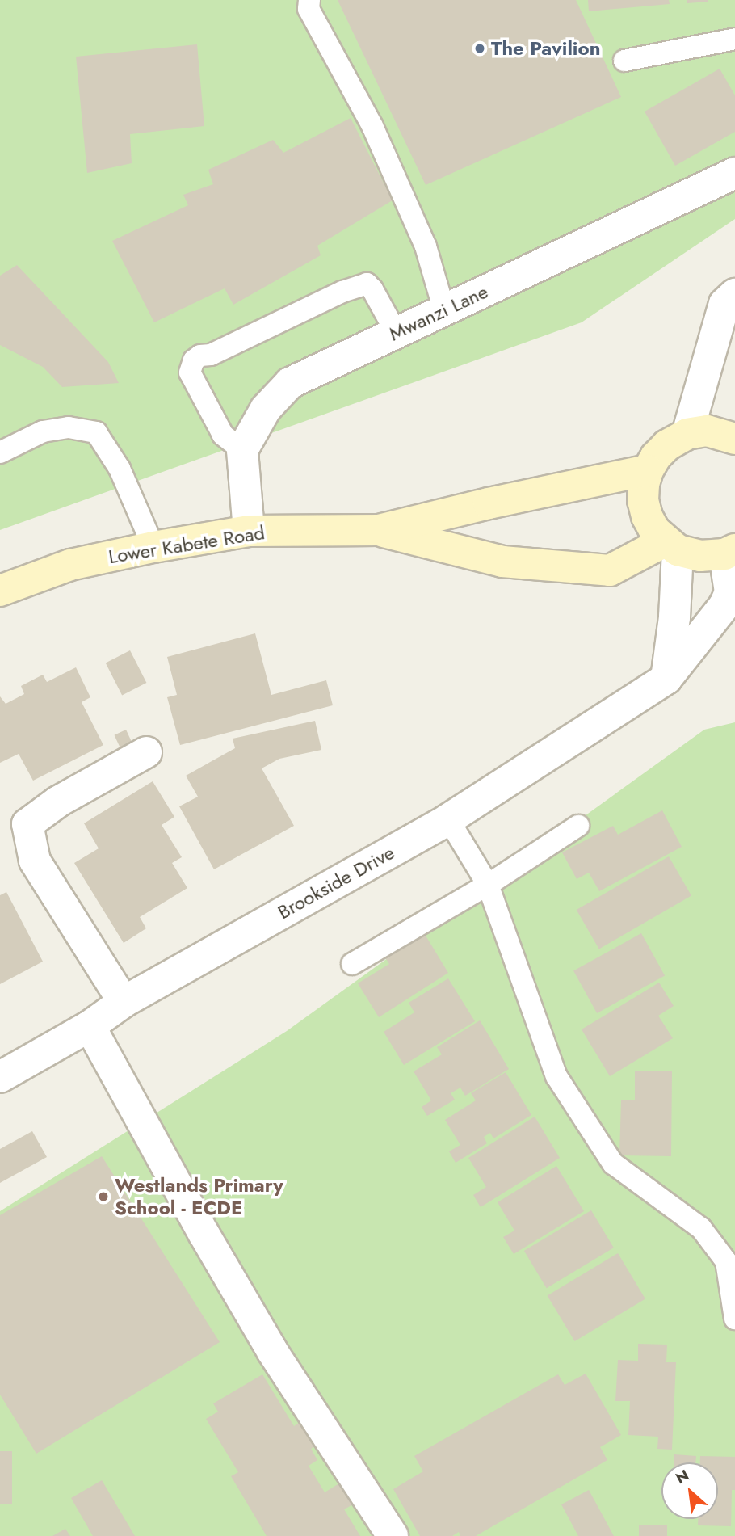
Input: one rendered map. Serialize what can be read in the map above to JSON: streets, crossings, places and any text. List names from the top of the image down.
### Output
{
  "streets": {
    "main road": ["Lower Kabete Road"],
    "street": ["Mwanzi Lane", "Brookside Drive"]
  },
  "places": ["The Pavilion", "Westlands Primary School - ECDE"],
  "north": "top left"
}
